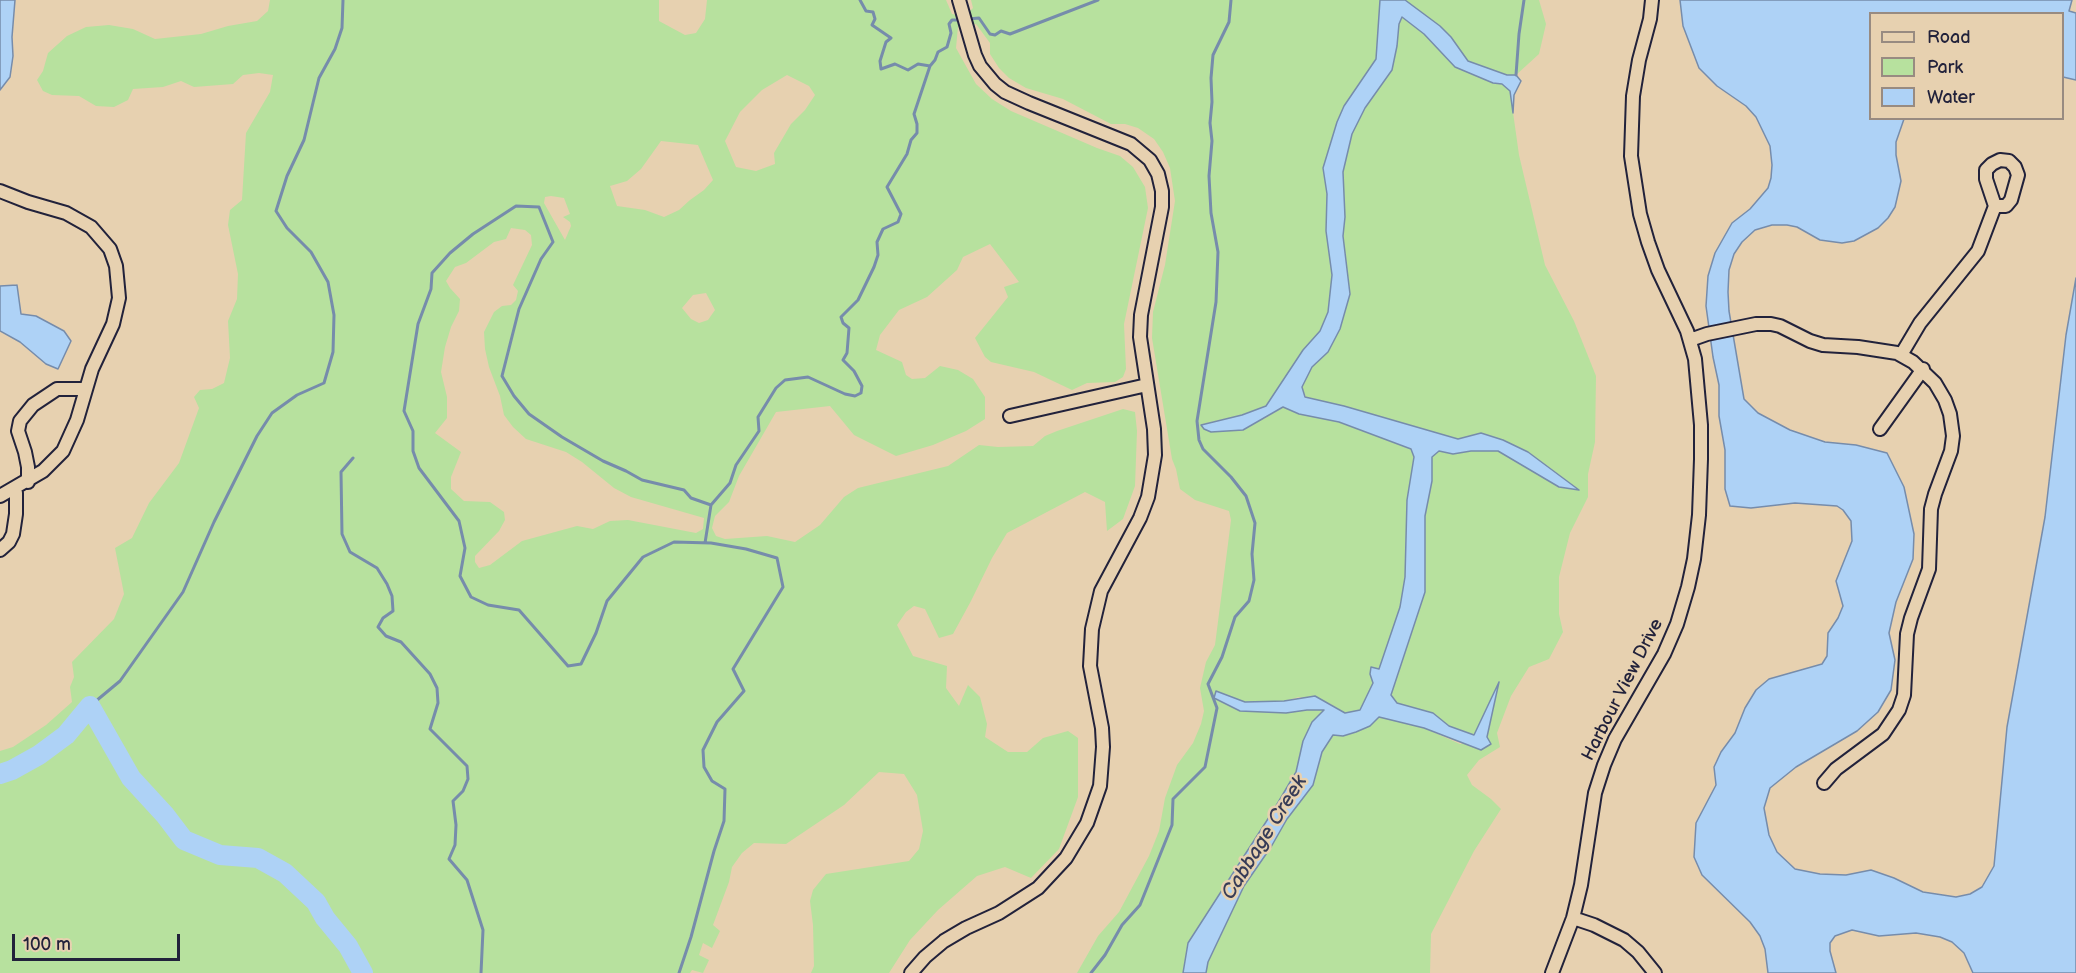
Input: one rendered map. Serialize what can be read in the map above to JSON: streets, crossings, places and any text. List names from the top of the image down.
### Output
{
  "streets": {
    "street": ["Harbour View Drive"]
  },
  "water": ["Cabbage Creek"],
  "legend": ["Road", "Park", "Water"],
  "scale_bar": "100 m"
}
